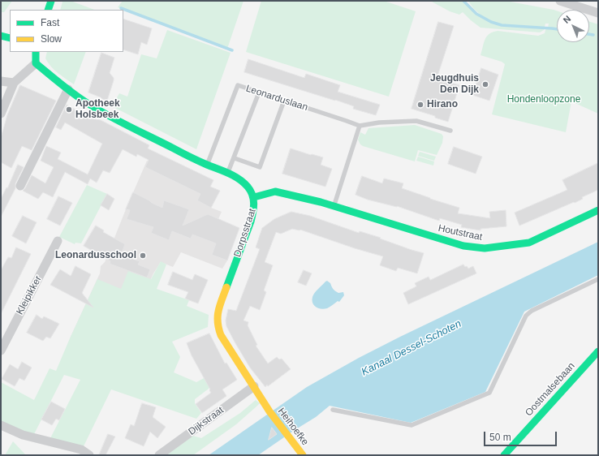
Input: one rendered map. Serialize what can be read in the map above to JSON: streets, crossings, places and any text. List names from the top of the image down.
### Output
{
  "streets": {
    "street": [
      "Dorpsstraat",
      "Houtstraat",
      "Kleipikker",
      "Oostmalsebaan",
      "Dijkstraat",
      "Heihoefke"
    ],
    "lane": ["Leonarduslaan"]
  },
  "crossings": [
    ["Leonarduslaan", "Dorpsstraat"],
    ["Dorpsstraat", "Houtstraat"],
    ["Dorpsstraat", "Dijkstraat"],
    ["Dorpsstraat", "Heihoefke"]
  ],
  "water": ["Kanaal Dessel-Schoten"],
  "parks": ["Hondenloopzone"],
  "places": [
    "Jeugdhuis Den Dijk",
    "Hirano",
    "Apotheek Holsbeek",
    "Leonardusschool"
  ],
  "legend": ["Fast", "Slow"],
  "scale_bar": "50 m",
  "north": "top left"
}
